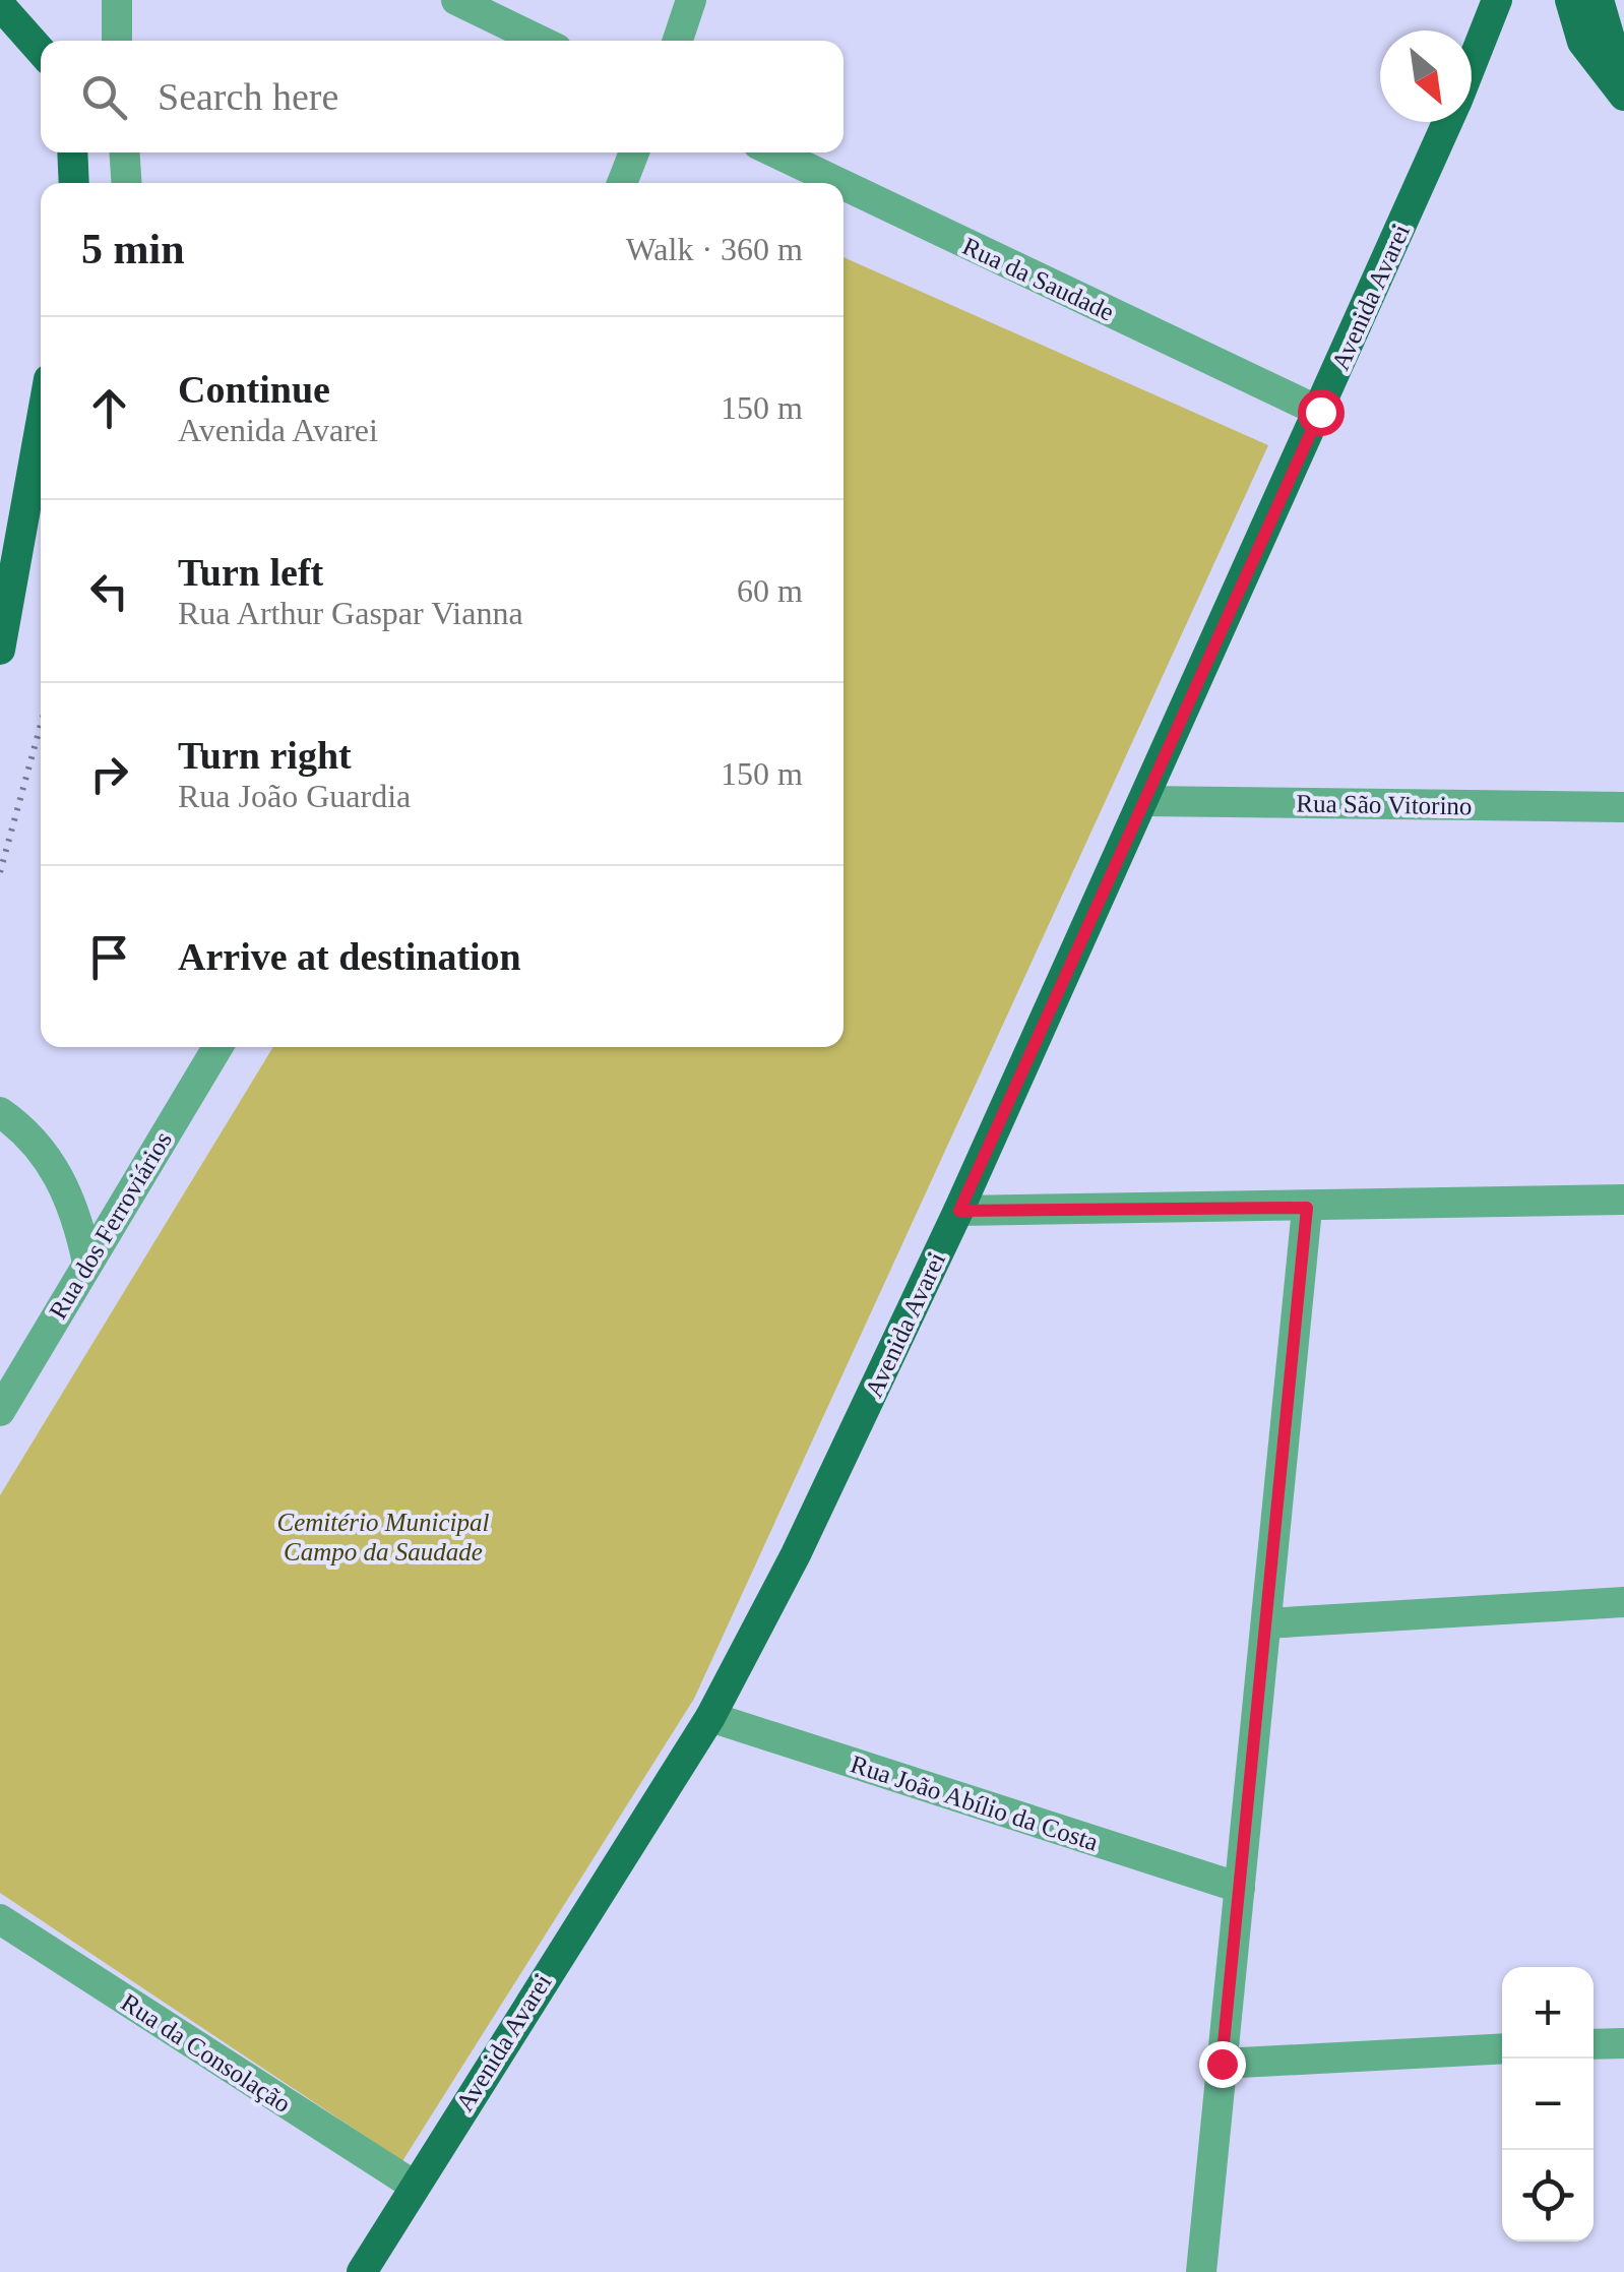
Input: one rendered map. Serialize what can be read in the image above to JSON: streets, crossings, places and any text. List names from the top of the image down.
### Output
{
  "streets": {
    "main road": ["Avenida Avarei"],
    "street": [
      "Rua da Saudade",
      "Rua São Vitorino",
      "Rua dos Ferroviários",
      "Rua João Abílio da Costa",
      "Rua da Consolação"
    ]
  },
  "crossings": [
    ["Rua da Saudade", "Avenida Avarei"],
    ["Avenida Avarei", "Rua São Vitorino"],
    ["Avenida Avarei", "Rua João Abílio da Costa"],
    ["Avenida Avarei", "Rua da Consolação"]
  ],
  "parks": ["Cemitério Municipal Campo da Saudade"],
  "north": "bottom right",
  "page": {
    "search": "Search here",
    "heading": ["5 min", "Walk · 360 m"],
    "list": [
      ["Continue", "Avenida Avarei", "150 m"],
      ["Turn left", "Rua Arthur Gaspar Vianna", "60 m"],
      ["Turn right", "Rua João Guardia", "150 m"],
      "Arrive at destination"
    ],
    "map_buttons": ["+", "−"]
  }
}
